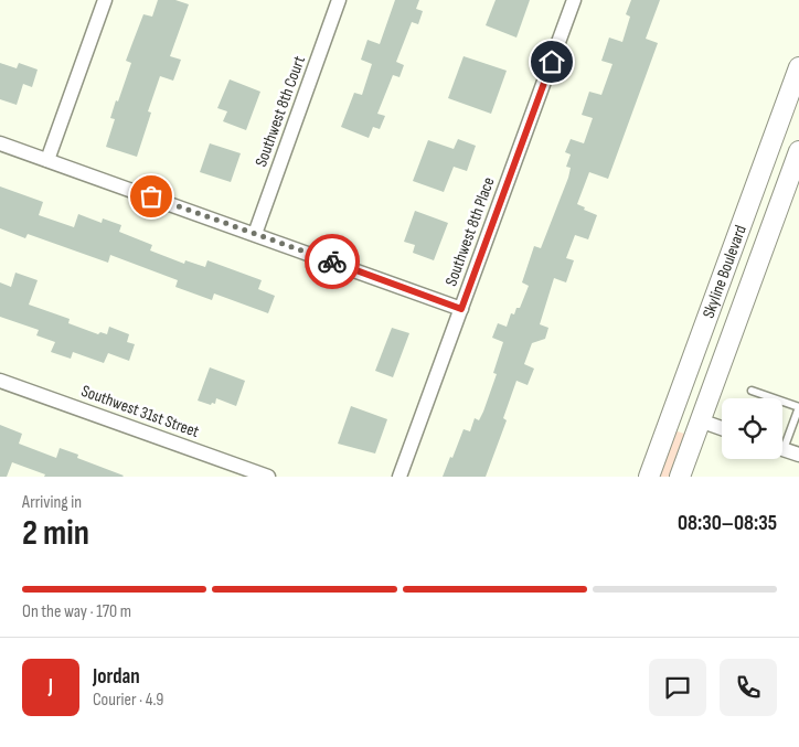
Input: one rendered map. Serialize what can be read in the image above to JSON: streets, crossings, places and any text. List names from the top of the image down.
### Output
{
  "streets": {
    "street": [
      "Southwest 8th Court",
      "Southwest 8th Place",
      "Skyline Boulevard",
      "Southwest 31st Street"
    ]
  },
  "page": {
    "heading": ["2 min", "Arriving in", "08:30–08:35"],
    "panel": ["Jordan", "Courier · 4.9"],
    "bar": "On the way · 170 m",
    "round": "J"
  }
}
